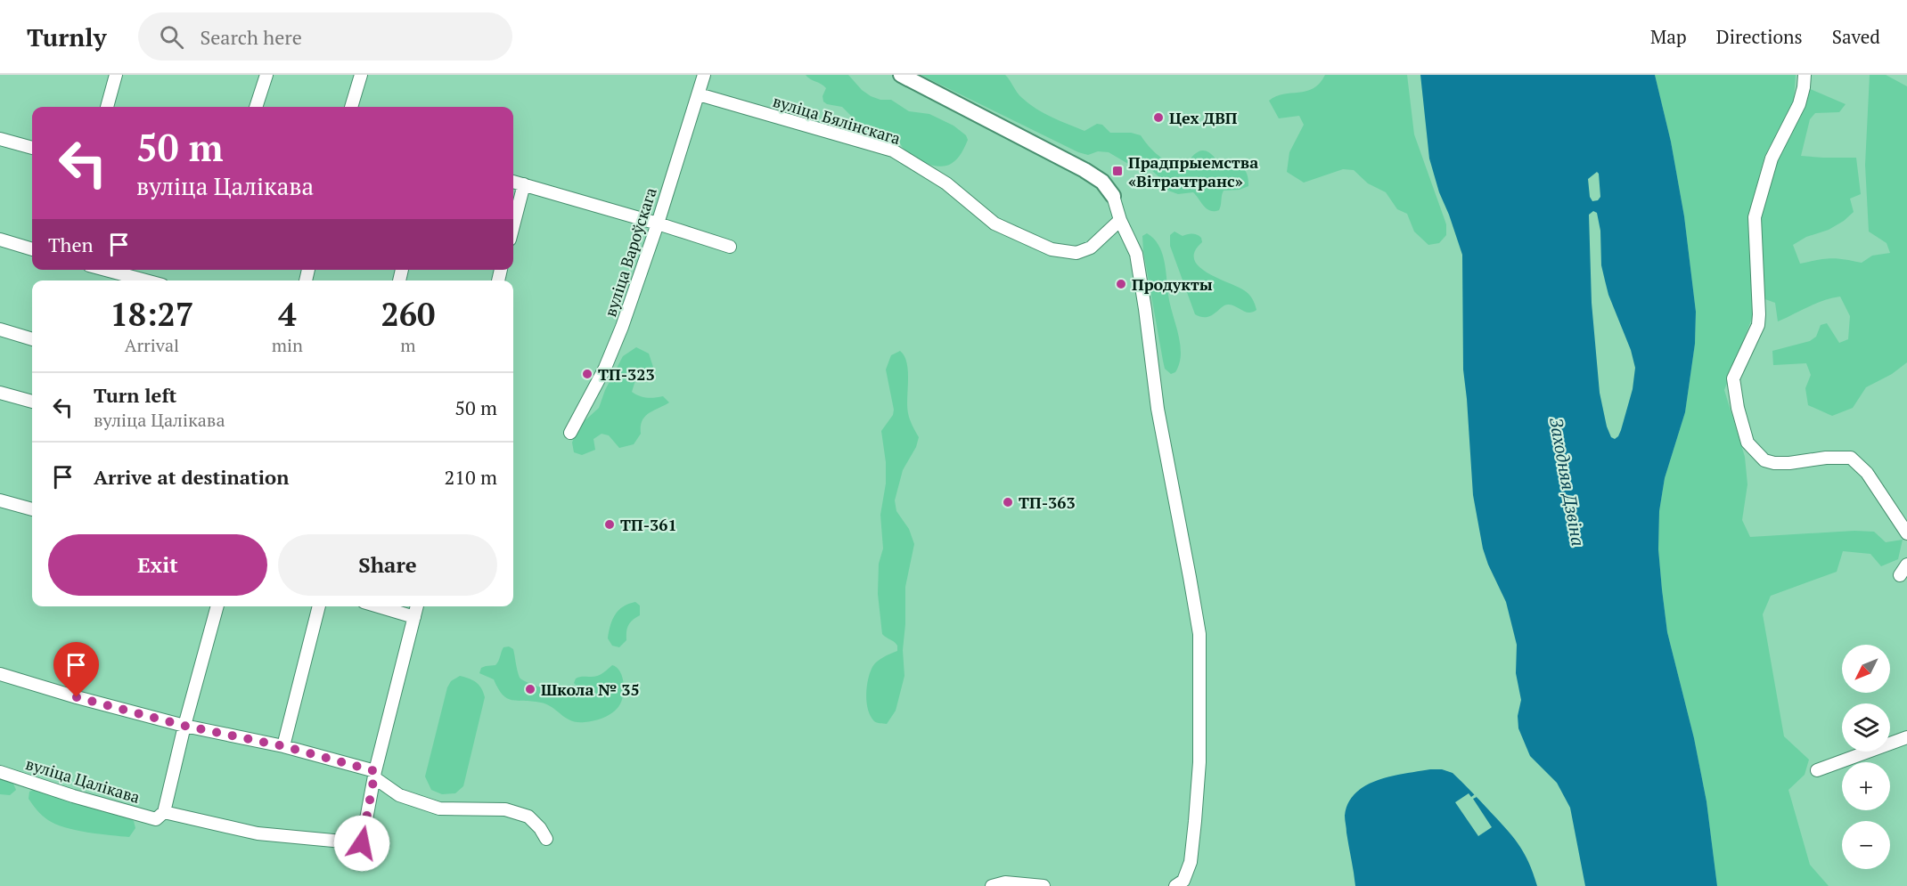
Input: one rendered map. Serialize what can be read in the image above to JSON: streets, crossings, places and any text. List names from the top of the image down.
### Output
{
  "streets": {
    "street": ["вуліца Бялінскага", "вуліца Вароўскага", "вуліца Цалікава"]
  },
  "crossings": [
    ["вуліца Бялінскага", "вуліца Вароўскага"]
  ],
  "water": ["Заходняя Дзвіна"],
  "places": {
    "other": [
      "Цех ДВП",
      "Продукты",
      "ТП-323",
      "ТП-363",
      "ТП-361",
      "Школа № 35"
    ],
    "transit": ["Прадпрыемства «Вітрачтранс»"]
  },
  "north": "bottom left",
  "page": {
    "header": "Turnly",
    "search": "Search here",
    "nav": ["Map", "Directions", "Saved"],
    "turn": ["50 m", "вуліца Цалікава"],
    "then": "Then",
    "eta": [
      "18:27",
      "Arrival",
      "4",
      "min",
      "260",
      "m"
    ],
    "list": [
      {
        "name": "Turn left",
        "note": "вуліца Цалікава",
        "value": "50 m"
      },
      {
        "name": "Arrive at destination",
        "value": "210 m"
      }
    ],
    "buttons": ["Exit", "Share"],
    "map_buttons": ["+", "−"]
  }
}
